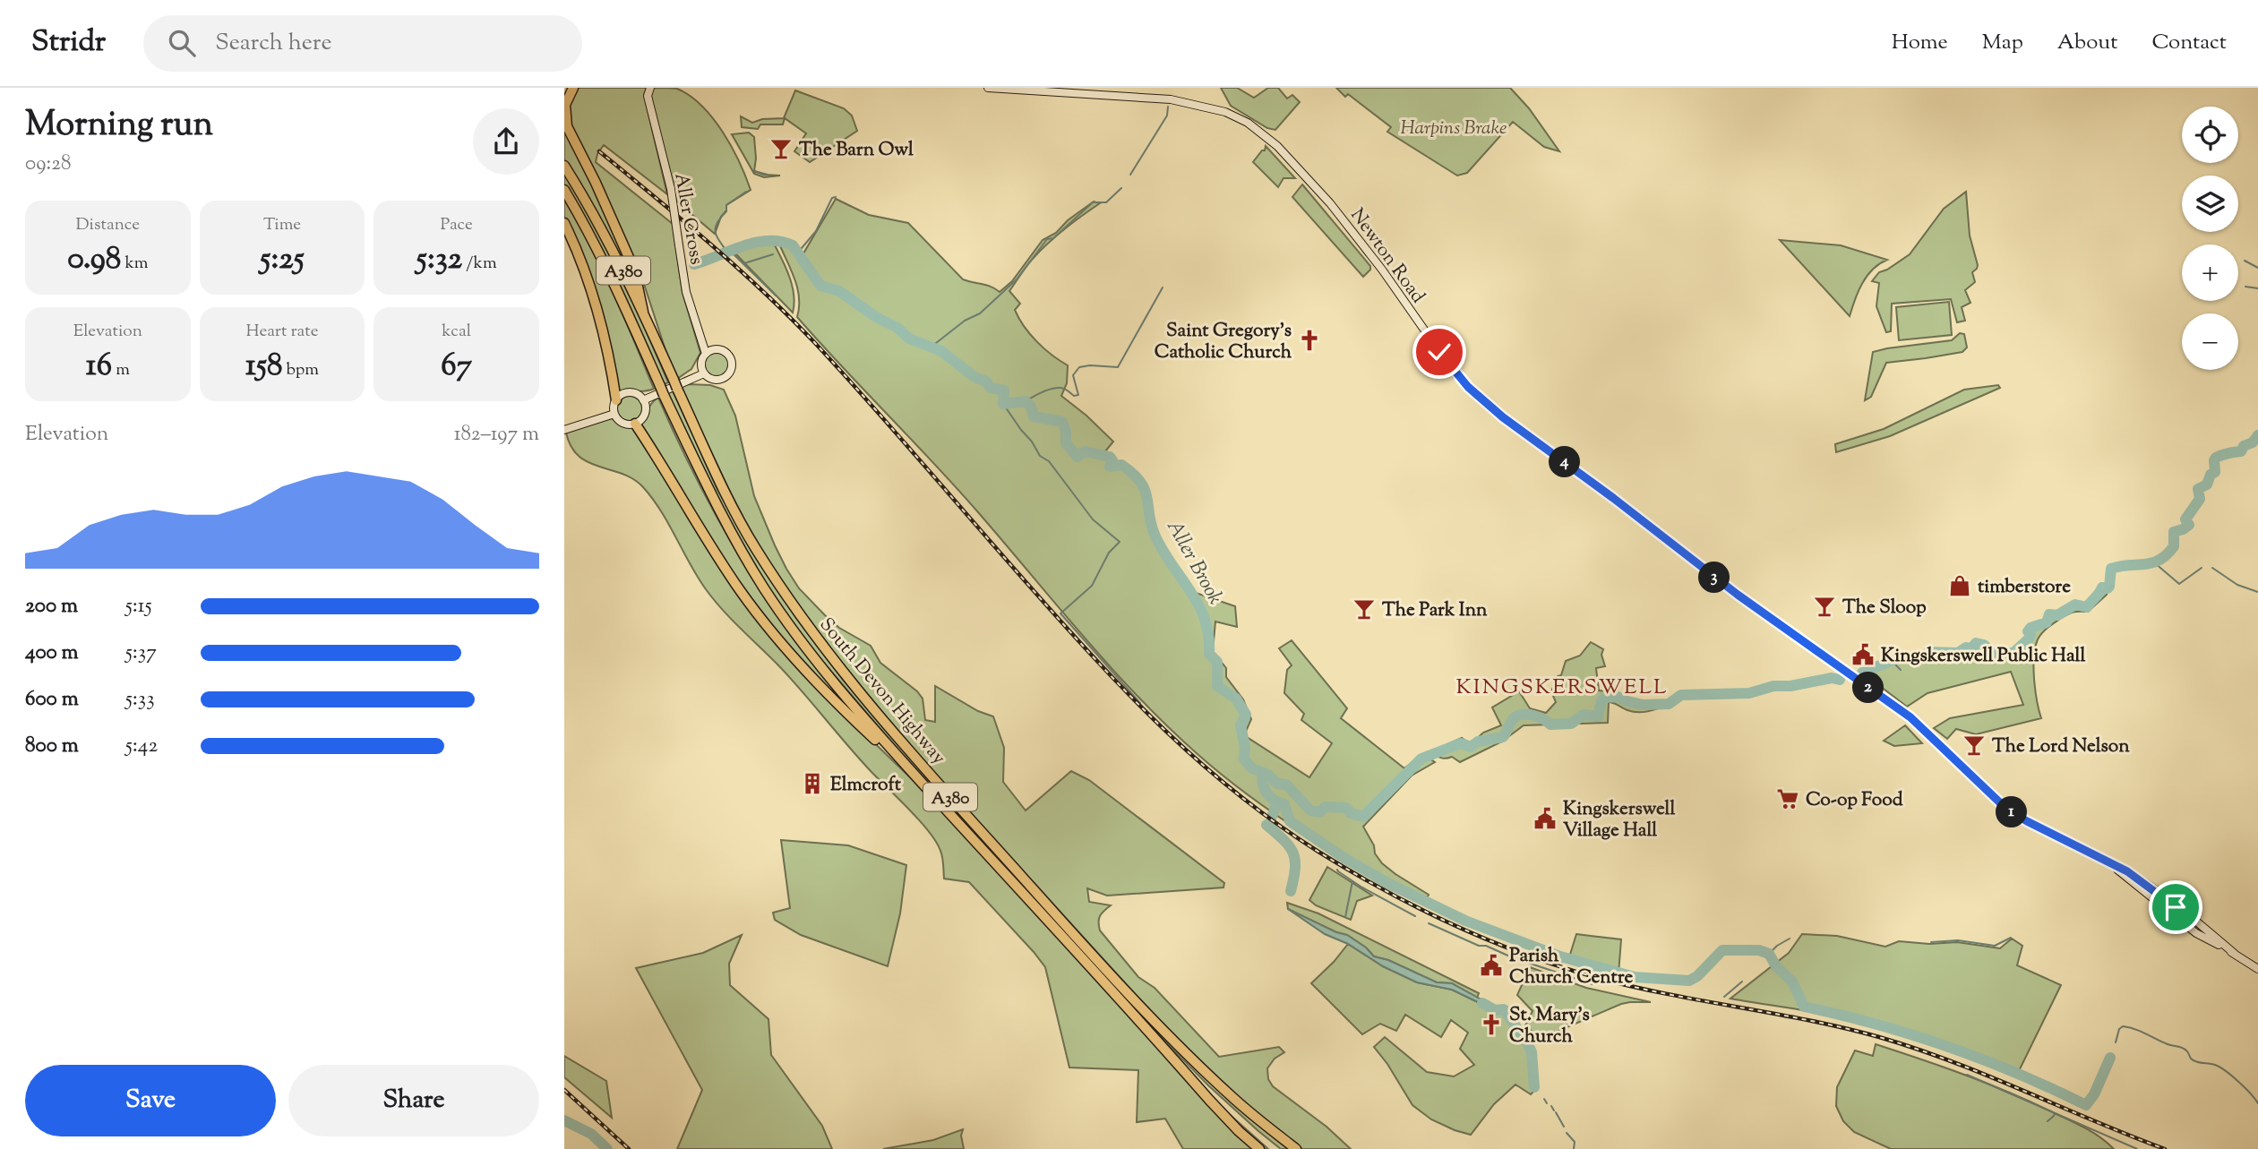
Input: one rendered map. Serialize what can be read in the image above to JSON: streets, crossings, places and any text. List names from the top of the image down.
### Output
{
  "streets": {
    "highway": ["A380", "South Devon Highway"],
    "street": ["Aller Cross", "Newton Road"]
  },
  "crossings": [
    ["A380", "South Devon Highway"]
  ],
  "districts": ["KINGSKERSWELL"],
  "water": ["Aller Brook"],
  "parks": ["Harpins Brake"],
  "places": {
    "bar": [
      "The Barn Owl",
      "The Sloop",
      "The Park Inn",
      "The Lord Nelson"
    ],
    "church": ["Saint Gregory's Catholic Church", "St. Mary's Church"],
    "shop": ["timberstore"],
    "public building": ["Kingskerswell Public Hall", "Kingskerswell Village Hall", "Parish Church Centre"],
    "building": ["Elmcroft"],
    "supermarket": ["Co-op Food"]
  },
  "page": {
    "header": "Stridr",
    "search": "Search here",
    "nav": [
      "Home",
      "Map",
      "About",
      "Contact"
    ],
    "heading": ["Morning run", "09:28"],
    "map_buttons": ["+", "−"],
    "stats": [
      ["Distance", "0.98 km"],
      ["Time", "5:25"],
      ["Pace", "5:32 /km"],
      ["Elevation", "16 m"],
      ["Heart rate", "158 bpm"],
      ["kcal", "67"]
    ],
    "chart": ["Elevation", "182–197 m"],
    "pins": [
      "4",
      "3",
      "2",
      "1"
    ],
    "list": [
      {
        "name": "200 m",
        "note": "5:15"
      },
      {
        "name": "400 m",
        "note": "5:37"
      },
      {
        "name": "600 m",
        "note": "5:33"
      },
      {
        "name": "800 m",
        "note": "5:42"
      }
    ],
    "buttons": ["Save", "Share"]
  }
}
